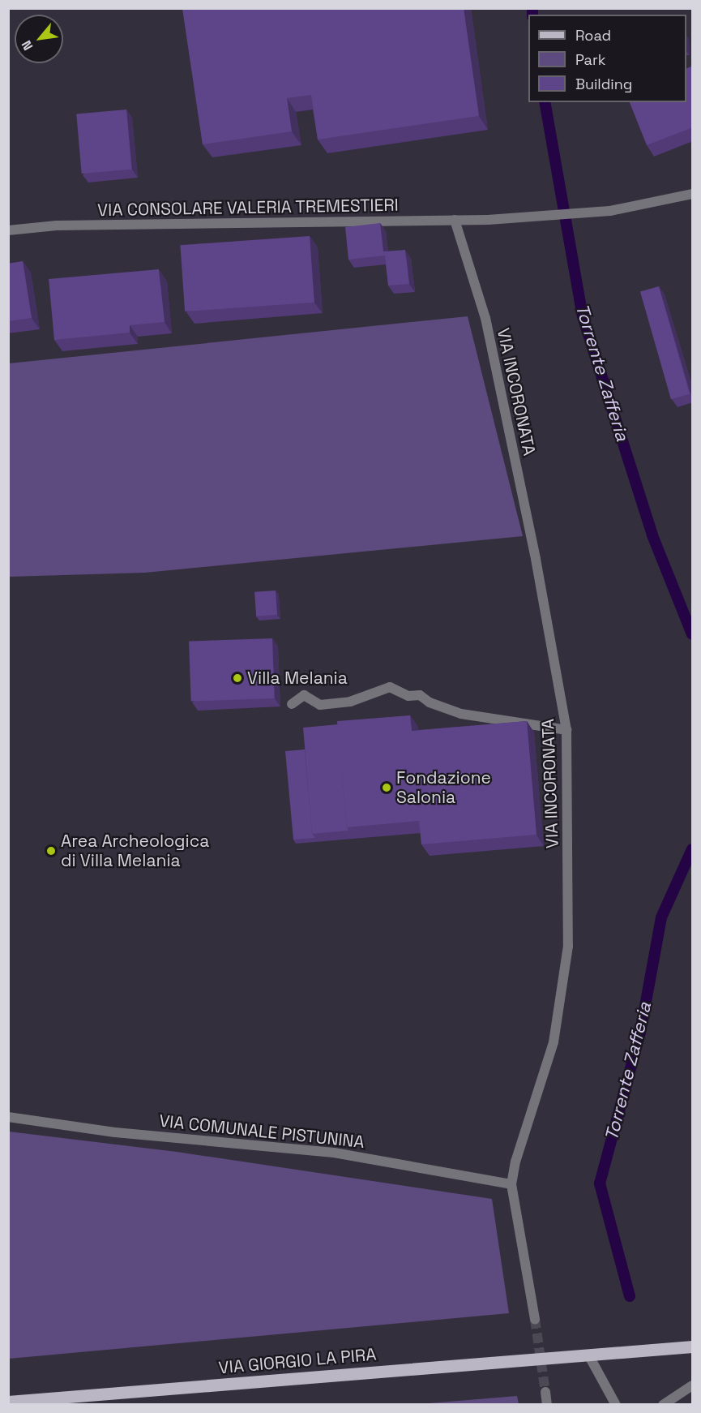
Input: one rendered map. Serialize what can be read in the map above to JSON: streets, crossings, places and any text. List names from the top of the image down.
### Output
{
  "streets": {
    "main road": ["VIA GIORGIO LA PIRA"],
    "street": ["VIA CONSOLARE VALERIA TREMESTIERI", "VIA INCORONATA", "VIA COMUNALE PISTUNINA"]
  },
  "crossings": [
    ["VIA CONSOLARE VALERIA TREMESTIERI", "VIA INCORONATA"],
    ["VIA INCORONATA", "VIA COMUNALE PISTUNINA"]
  ],
  "water": ["Torrente Zafferia"],
  "places": ["Villa Melania", "Fondazione Salonia", "Area Archeologica di Villa Melania"],
  "legend": ["Road", "Park", "Building"],
  "north": "bottom left"
}
